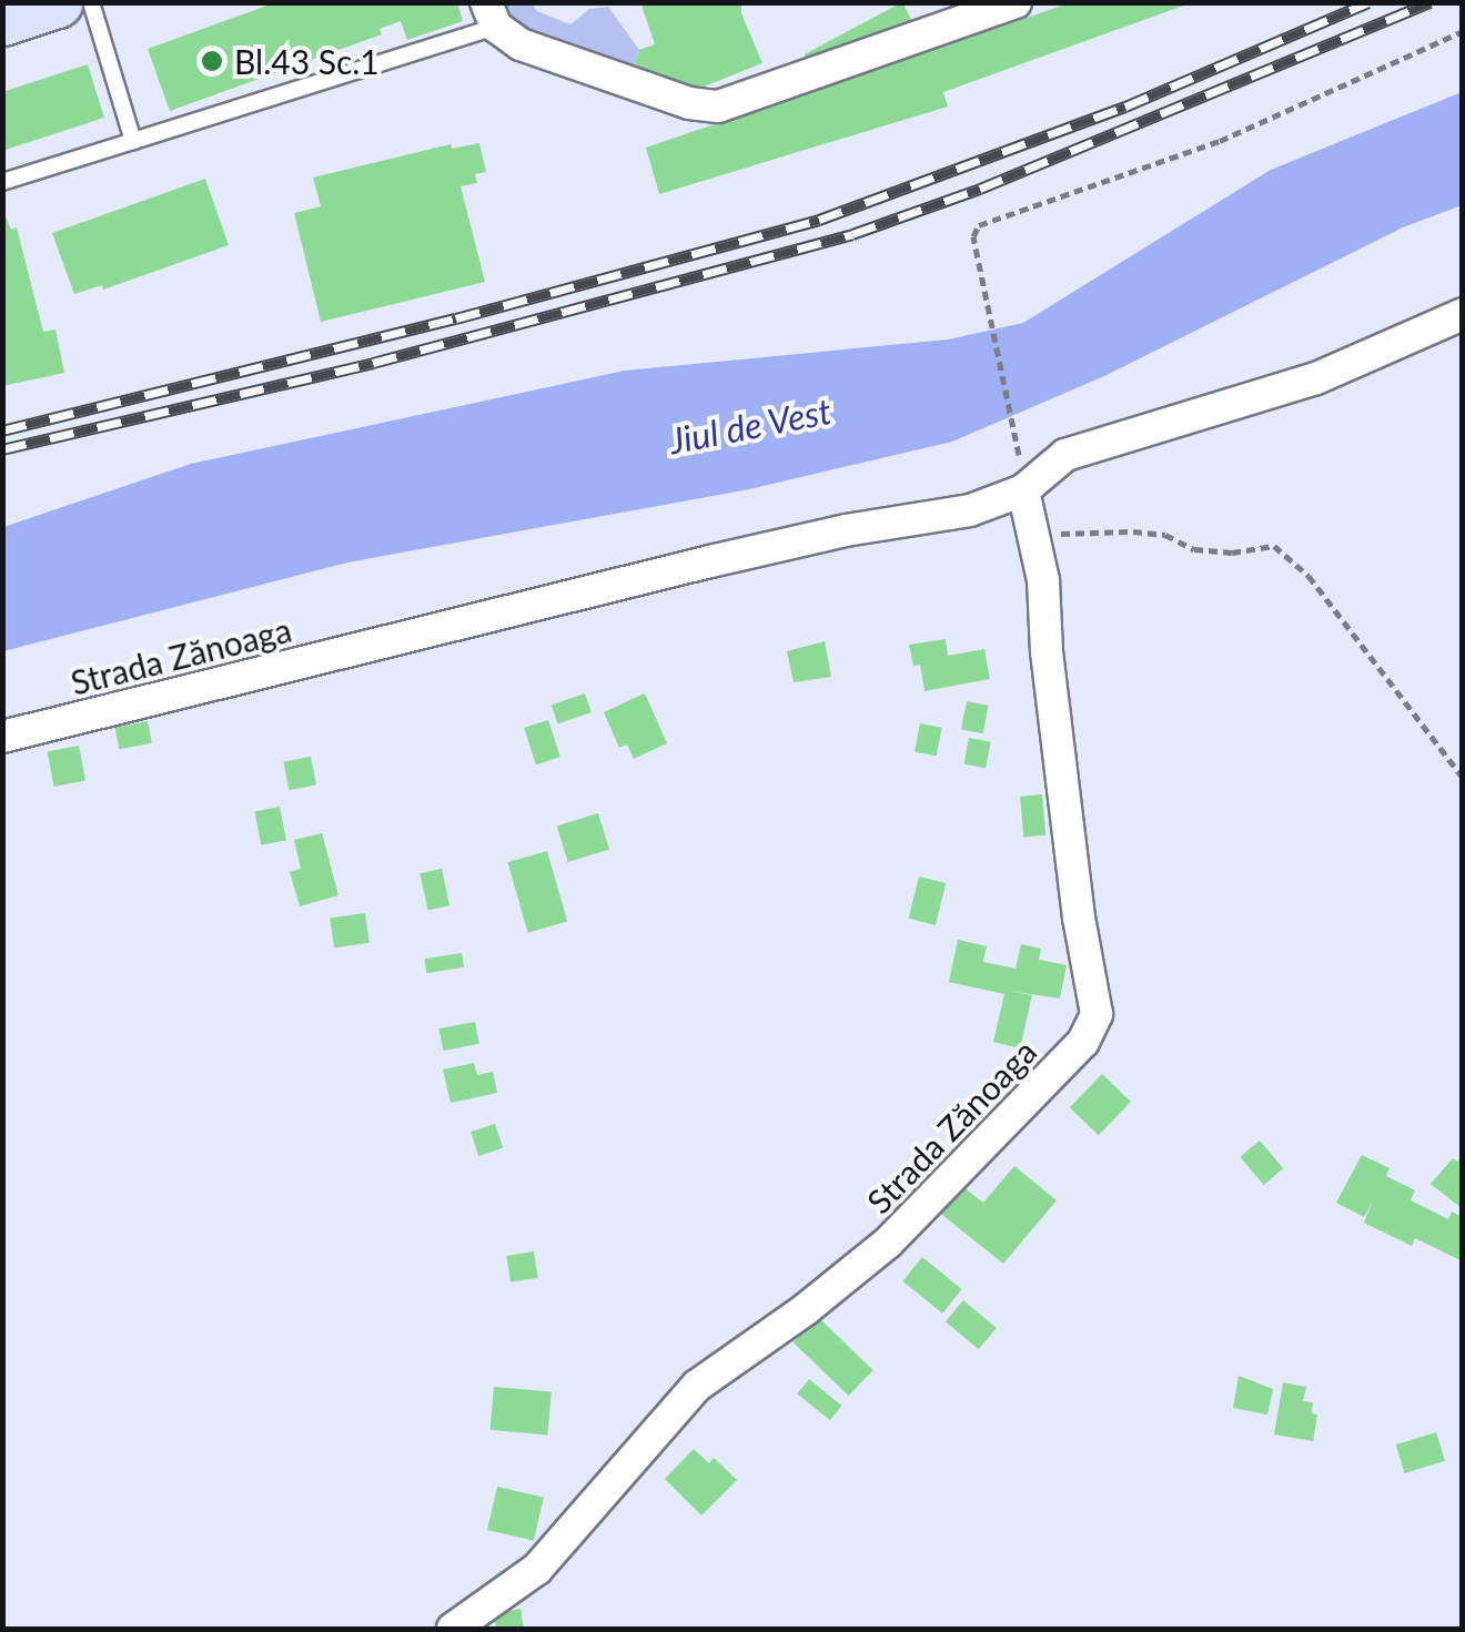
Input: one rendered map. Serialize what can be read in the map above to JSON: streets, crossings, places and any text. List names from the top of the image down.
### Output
{
  "streets": {
    "street": ["Strada Zănoaga"]
  },
  "water": ["Jiul de Vest"],
  "places": ["Bl.43 Sc.1"]
}
